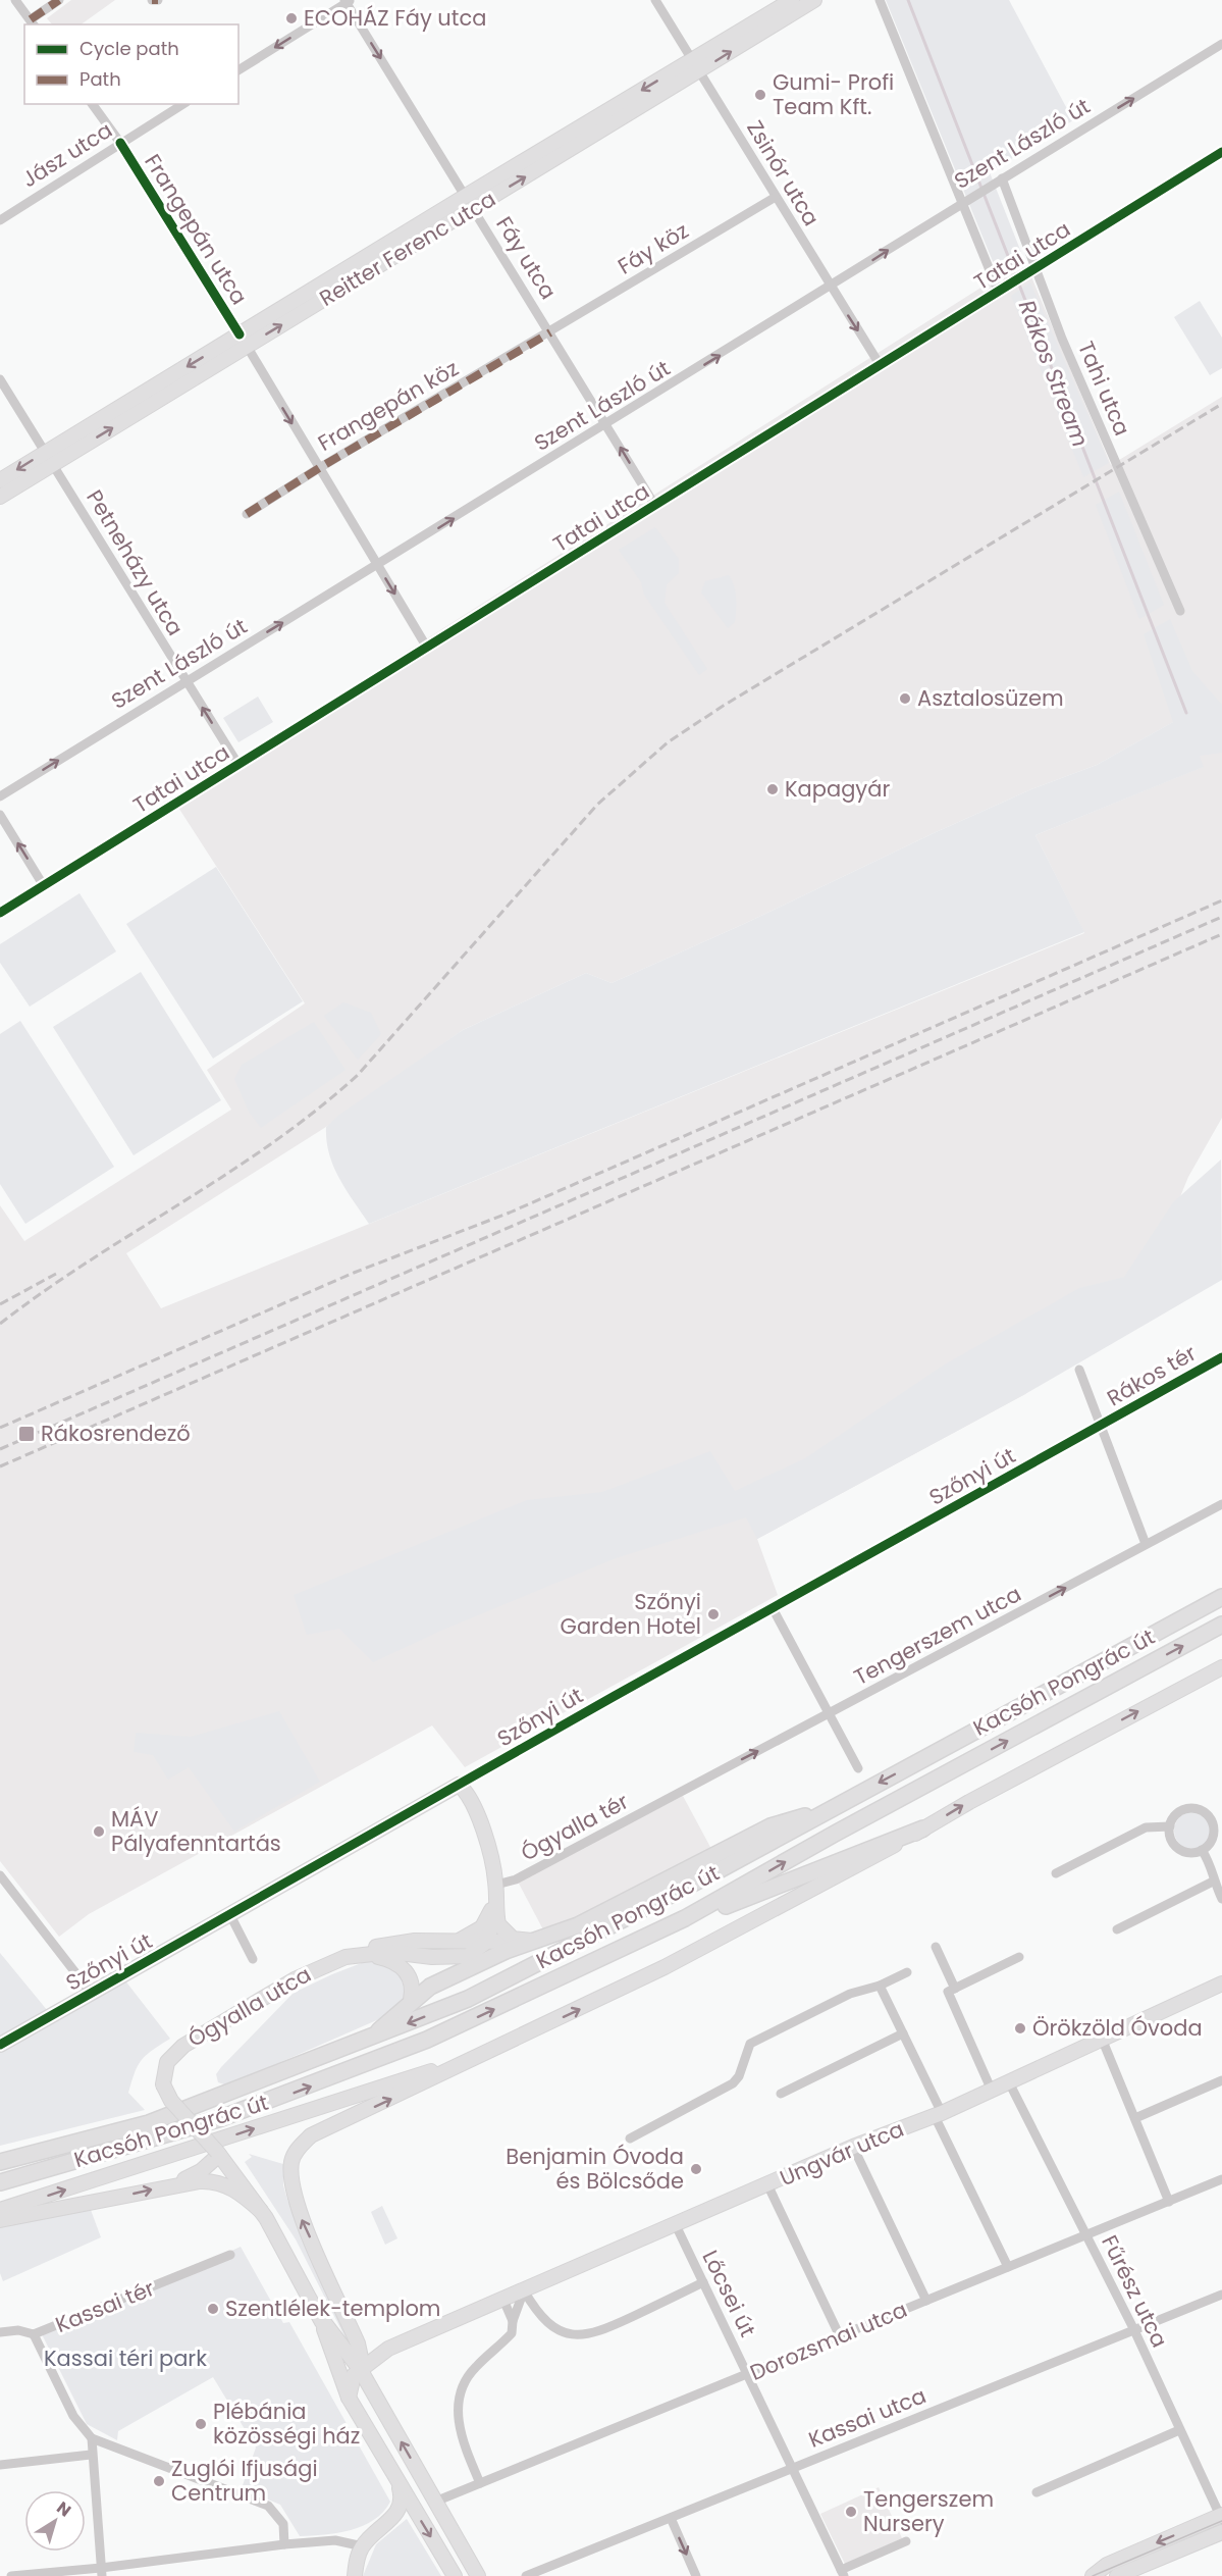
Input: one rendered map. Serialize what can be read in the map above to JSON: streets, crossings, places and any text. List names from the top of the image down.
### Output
{
  "streets": {
    "main road": ["Kacsóh Pongrác út"],
    "street": [
      "Szent László út",
      "Jász utca",
      "Zsinór utca",
      "Frangepán utca",
      "Reitter Ferenc utca",
      "Fáy köz",
      "Tatai utca",
      "Fáy utca",
      "Tahi utca",
      "Frangepán köz",
      "Petneházy utca",
      "Rákos tér",
      "Szőnyi út",
      "Tengerszem utca",
      "Ógyalla tér",
      "Ógyalla utca",
      "Ungvár utca",
      "Fűrész utca",
      "Lőcsei út",
      "Kassai tér",
      "Dorozsmai utca",
      "Kassai utca"
    ]
  },
  "crossings": [
    ["Szent László út", "Zsinór utca"],
    ["Szent László út", "Frangepán utca"],
    ["Szent László út", "Fáy utca"],
    ["Szent László út", "Tahi utca"],
    ["Szent László út", "Petneházy utca"],
    ["Jász utca", "Frangepán utca"],
    ["Zsinór utca", "Reitter Ferenc utca"],
    ["Zsinór utca", "Fáy köz"],
    ["Zsinór utca", "Tatai utca"],
    ["Frangepán utca", "Reitter Ferenc utca"],
    ["Frangepán utca", "Tatai utca"],
    ["Frangepán utca", "Frangepán köz"],
    ["Reitter Ferenc utca", "Fáy utca"],
    ["Reitter Ferenc utca", "Petneházy utca"],
    ["Fáy köz", "Fáy utca"],
    ["Fáy köz", "Frangepán köz"],
    ["Tatai utca", "Fáy utca"],
    ["Tatai utca", "Tahi utca"],
    ["Tatai utca", "Petneházy utca"],
    ["Fáy utca", "Frangepán köz"],
    ["Rákos tér", "Szőnyi út"],
    ["Tengerszem utca", "Ógyalla tér"],
    ["Kacsóh Pongrác út", "Ungvár utca"],
    ["Ungvár utca", "Fűrész utca"],
    ["Ungvár utca", "Lőcsei út"],
    ["Fűrész utca", "Dorozsmai utca"],
    ["Fűrész utca", "Kassai utca"],
    ["Lőcsei út", "Dorozsmai utca"],
    ["Lőcsei út", "Kassai utca"]
  ],
  "one_way": ["Szent László út", "Frangepán utca", "Tengerszem utca"],
  "water": ["Rákos Stream"],
  "parks": ["Kassai téri park"],
  "places": {
    "other": [
      "ECOHÁZ Fáy utca",
      "Gumi- Profi Team Kft.",
      "Asztalosüzem",
      "Kapagyár",
      "Szőnyi Garden Hotel",
      "MÁV Pályafenntartás",
      "Örökzöld Óvoda",
      "Benjamin Óvoda és Bölcsőde",
      "Szentlélek-templom",
      "Plébánia közösségi ház",
      "Zuglói Ifjusági Centrum",
      "Tengerszem Nursery"
    ],
    "transit": ["Rákosrendező"]
  },
  "legend": ["Cycle path", "Path"],
  "north": "top right"
}
